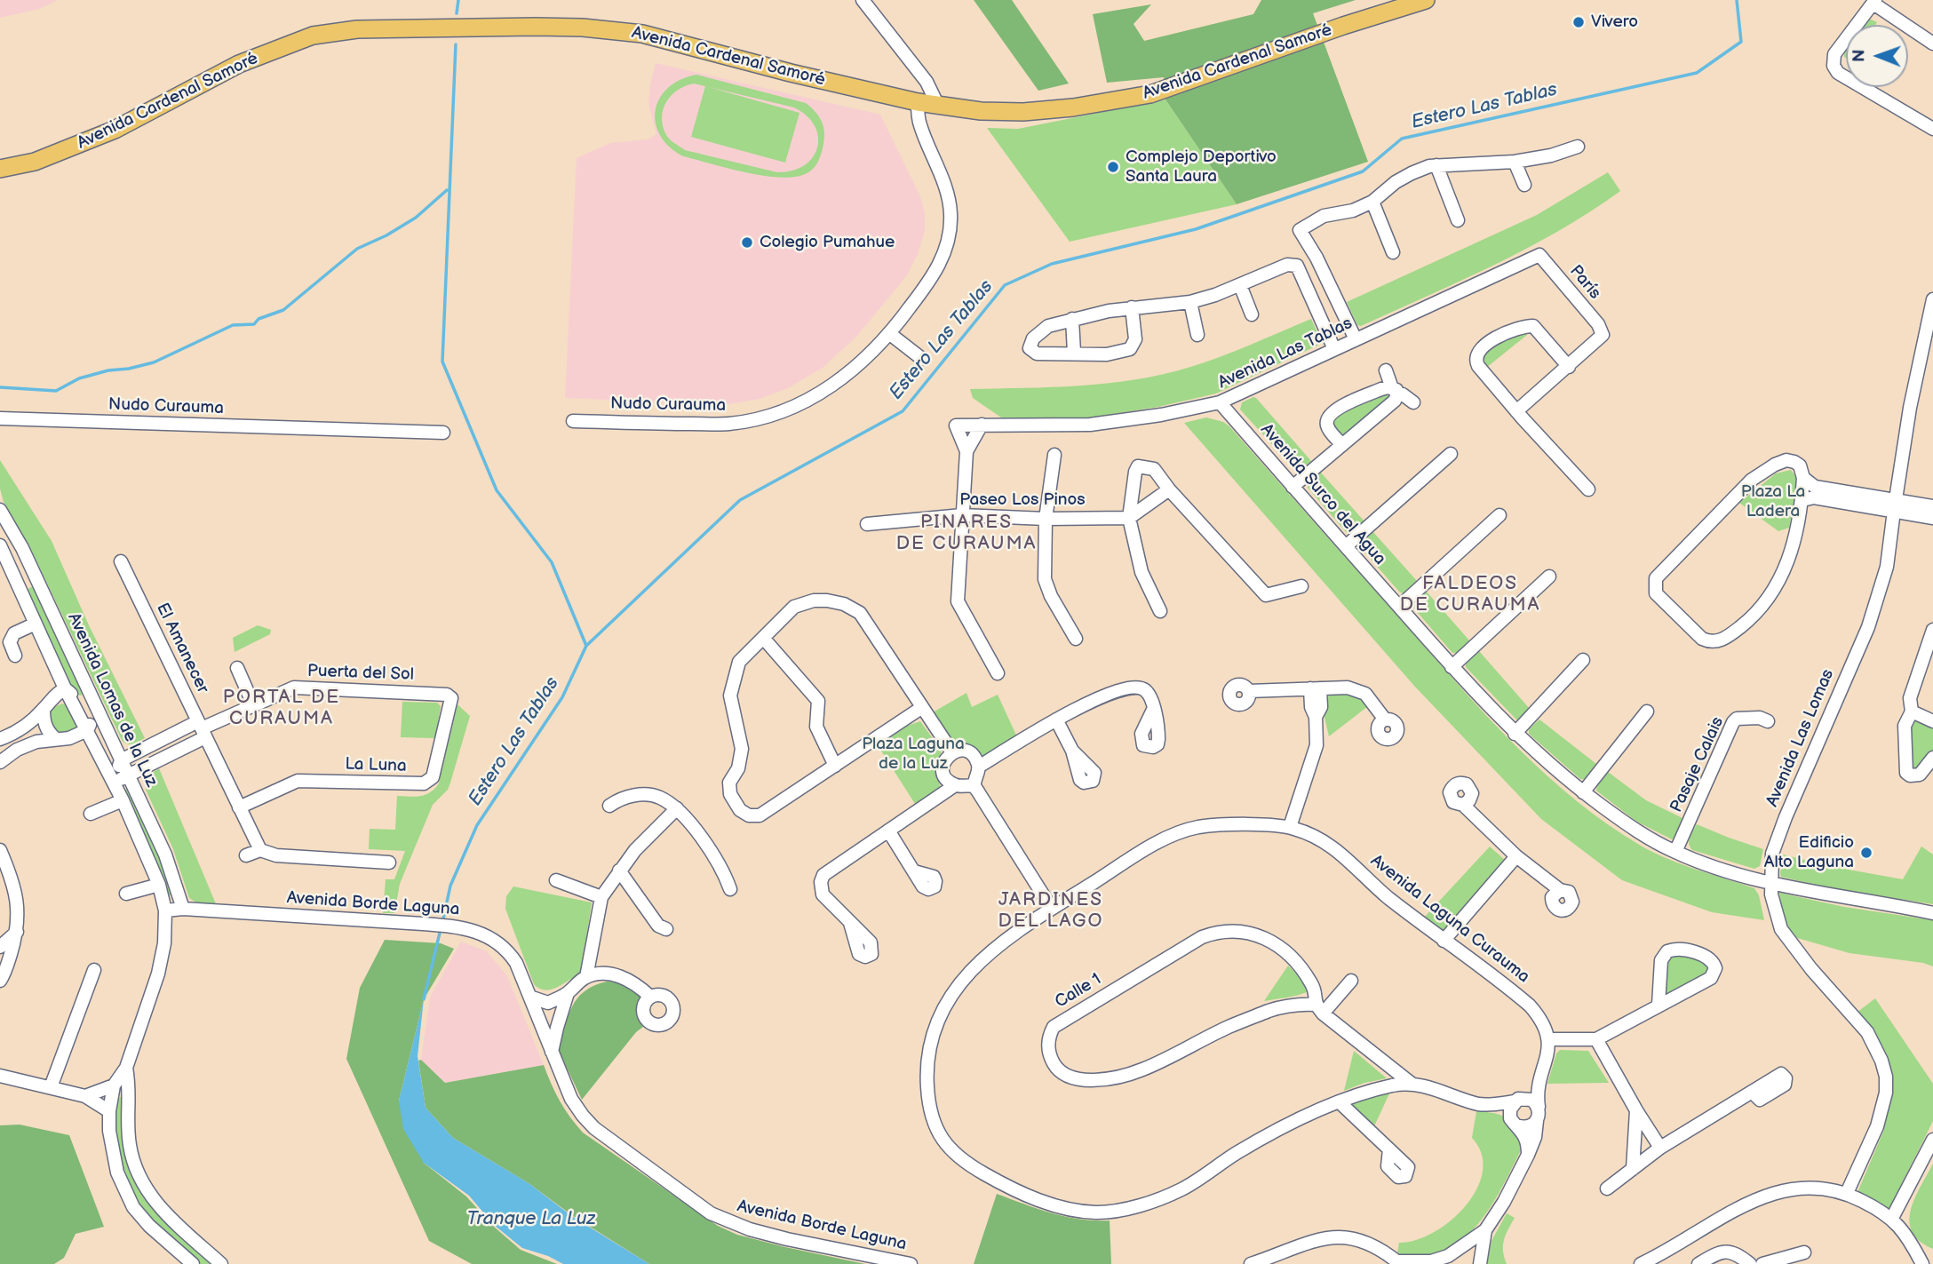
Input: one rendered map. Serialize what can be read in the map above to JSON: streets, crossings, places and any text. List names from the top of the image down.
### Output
{
  "streets": {
    "main road": ["Avenida Cardenal Samoré"],
    "street": [
      "París",
      "Avenida Las Tablas",
      "Nudo Curauma",
      "Avenida Surco del Agua",
      "Paseo Los Pinos",
      "El Amanecer",
      "Puerta del Sol",
      "Avenida Lomas de la Luz",
      "Avenida Las Lomas",
      "Pasaje Calais",
      "La Luna",
      "Avenida Borde Laguna",
      "Avenida Laguna Curauma",
      "Calle 1"
    ]
  },
  "crossings": [
    ["Avenida Cardenal Samoré", "Nudo Curauma"],
    ["París", "Avenida Las Tablas"],
    ["Avenida Las Tablas", "Avenida Surco del Agua"],
    ["Avenida Surco del Agua", "Avenida Las Lomas"],
    ["Avenida Surco del Agua", "Pasaje Calais"],
    ["El Amanecer", "Puerta del Sol"],
    ["El Amanecer", "La Luna"],
    ["Puerta del Sol", "Avenida Lomas de la Luz"],
    ["Puerta del Sol", "La Luna"],
    ["Avenida Lomas de la Luz", "Avenida Borde Laguna"]
  ],
  "districts": [
    "PINARES DE CURAUMA",
    "FALDEOS DE CURAUMA",
    "PORTAL DE CURAUMA",
    "JARDINES DEL LAGO"
  ],
  "water": ["Estero Las Tablas", "Tranque La Luz"],
  "parks": ["Plaza La Ladera", "Plaza Laguna de la Luz"],
  "places": [
    "Vivero",
    "Complejo Deportivo Santa Laura",
    "Colegio Pumahue",
    "Edificio Alto Laguna"
  ],
  "north": "left"
}
